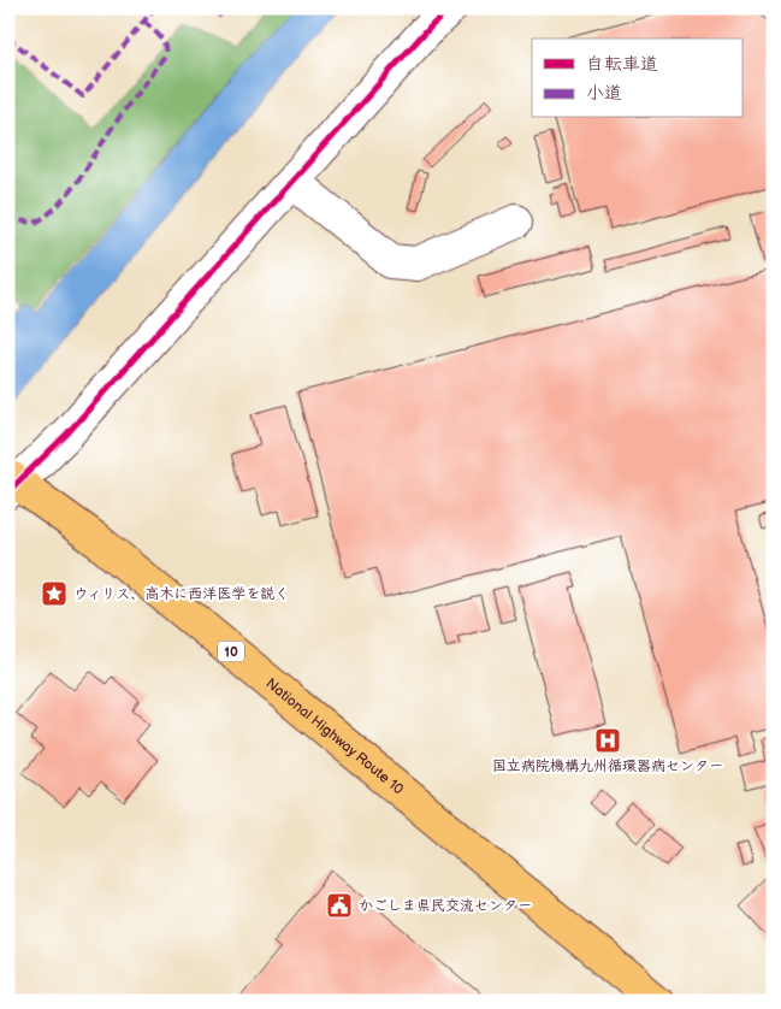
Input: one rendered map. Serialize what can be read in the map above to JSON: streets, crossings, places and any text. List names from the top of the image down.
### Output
{
  "streets": {
    "highway": ["10", "National Highway Route 10"]
  },
  "places": {
    "place": ["ウィリス、高木に西洋医学を説く"],
    "hospital": ["国立病院機構九州循環器病センター"],
    "public building": ["かごしま県民交流センター"]
  },
  "legend": ["自転車道", "小道"]
}
